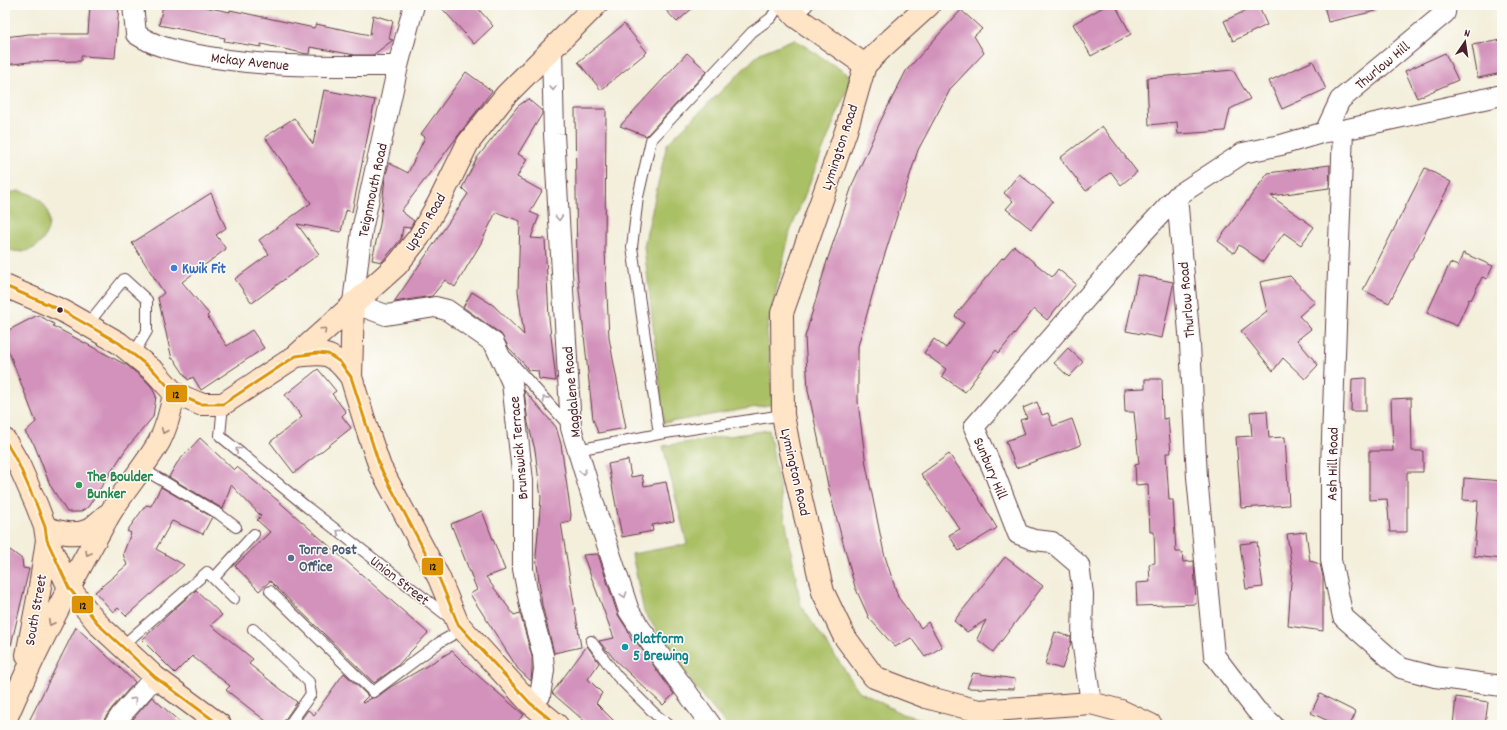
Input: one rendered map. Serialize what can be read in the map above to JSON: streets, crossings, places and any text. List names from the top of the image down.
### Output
{
  "streets": {
    "street": [
      "Mckay Avenue",
      "Thurlow Hill",
      "Lymington Road",
      "Teignmouth Road",
      "Upton Road",
      "Thurlow Road",
      "Magdalene Road",
      "Brunswick Terrace",
      "Ash Hill Road",
      "Sunbury Hill",
      "Union Street",
      "South Street"
    ]
  },
  "crossings": [
    ["Mckay Avenue", "Teignmouth Road"],
    ["Thurlow Hill", "Ash Hill Road"],
    ["Lymington Road", "Sunbury Hill"],
    ["Teignmouth Road", "Upton Road"],
    ["Teignmouth Road", "Brunswick Terrace"],
    ["Teignmouth Road", "Union Street"],
    ["Upton Road", "Magdalene Road"],
    ["Upton Road", "Brunswick Terrace"],
    ["Upton Road", "Union Street"],
    ["Thurlow Road", "Sunbury Hill"],
    ["Brunswick Terrace", "Union Street"]
  ],
  "one_way": ["Magdalene Road", "Union Street"],
  "places": [
    "Kwik Fit",
    "The Boulder Bunker",
    "Torre Post Office",
    "Platform 5 Brewing"
  ],
  "lines": ["transit line 12"],
  "north": "top"
}
